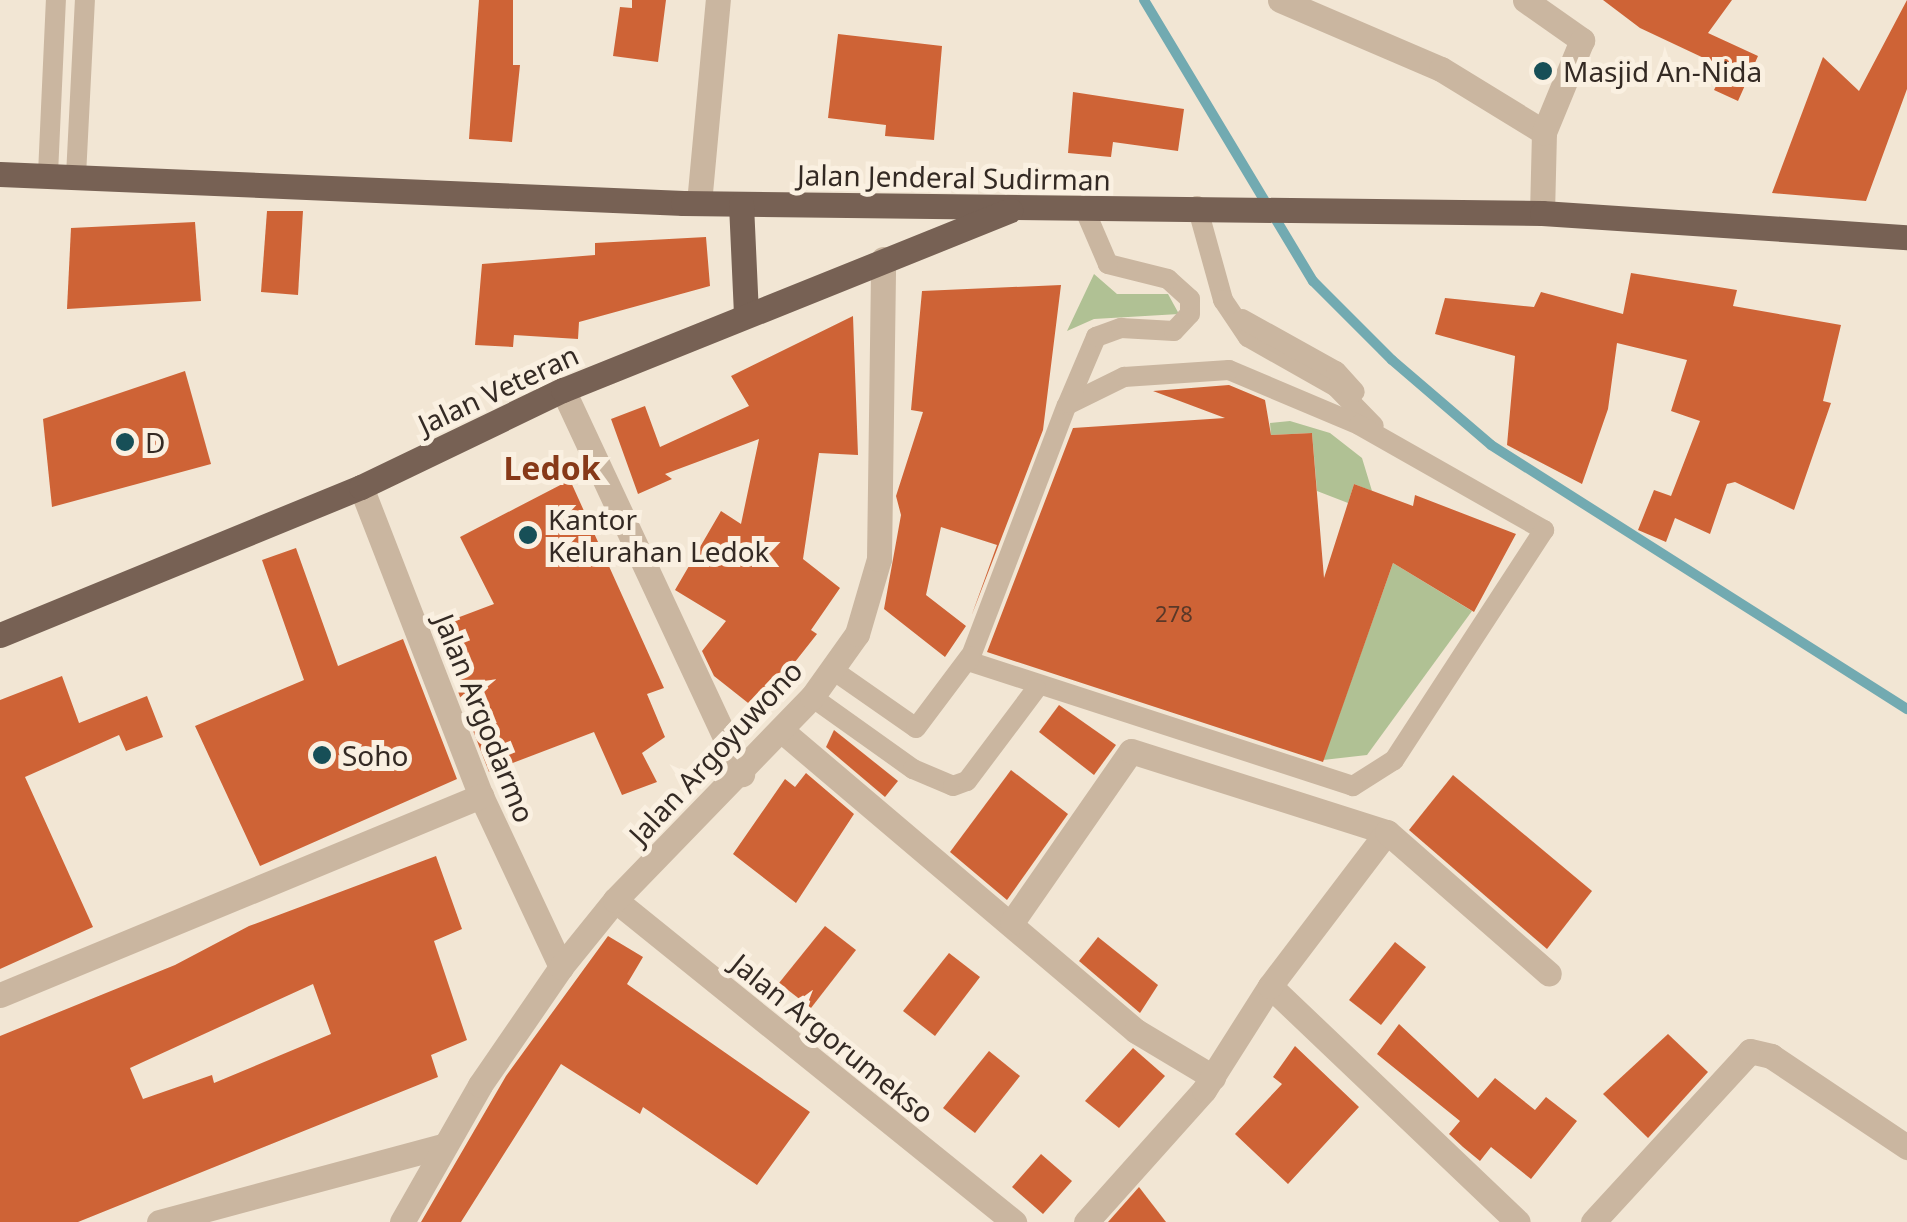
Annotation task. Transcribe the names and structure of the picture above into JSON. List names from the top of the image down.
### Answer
{
  "streets": {
    "main road": ["Jalan Jenderal Sudirman", "Jalan Veteran"],
    "street": ["Jalan Argodarmo", "Jalan Argoyuwono", "Jalan Argorumekso"]
  },
  "crossings": [
    ["Jalan Jenderal Sudirman", "Jalan Veteran"],
    ["Jalan Veteran", "Jalan Argodarmo"],
    ["Jalan Veteran", "Jalan Argoyuwono"],
    ["Jalan Argodarmo", "Jalan Argoyuwono"],
    ["Jalan Argoyuwono", "Jalan Argorumekso"]
  ],
  "districts": ["Ledok"],
  "places": [
    "Masjid An-Nida",
    "D",
    "Kantor Kelurahan Ledok",
    "Soho"
  ],
  "house_numbers": ["278"]
}
